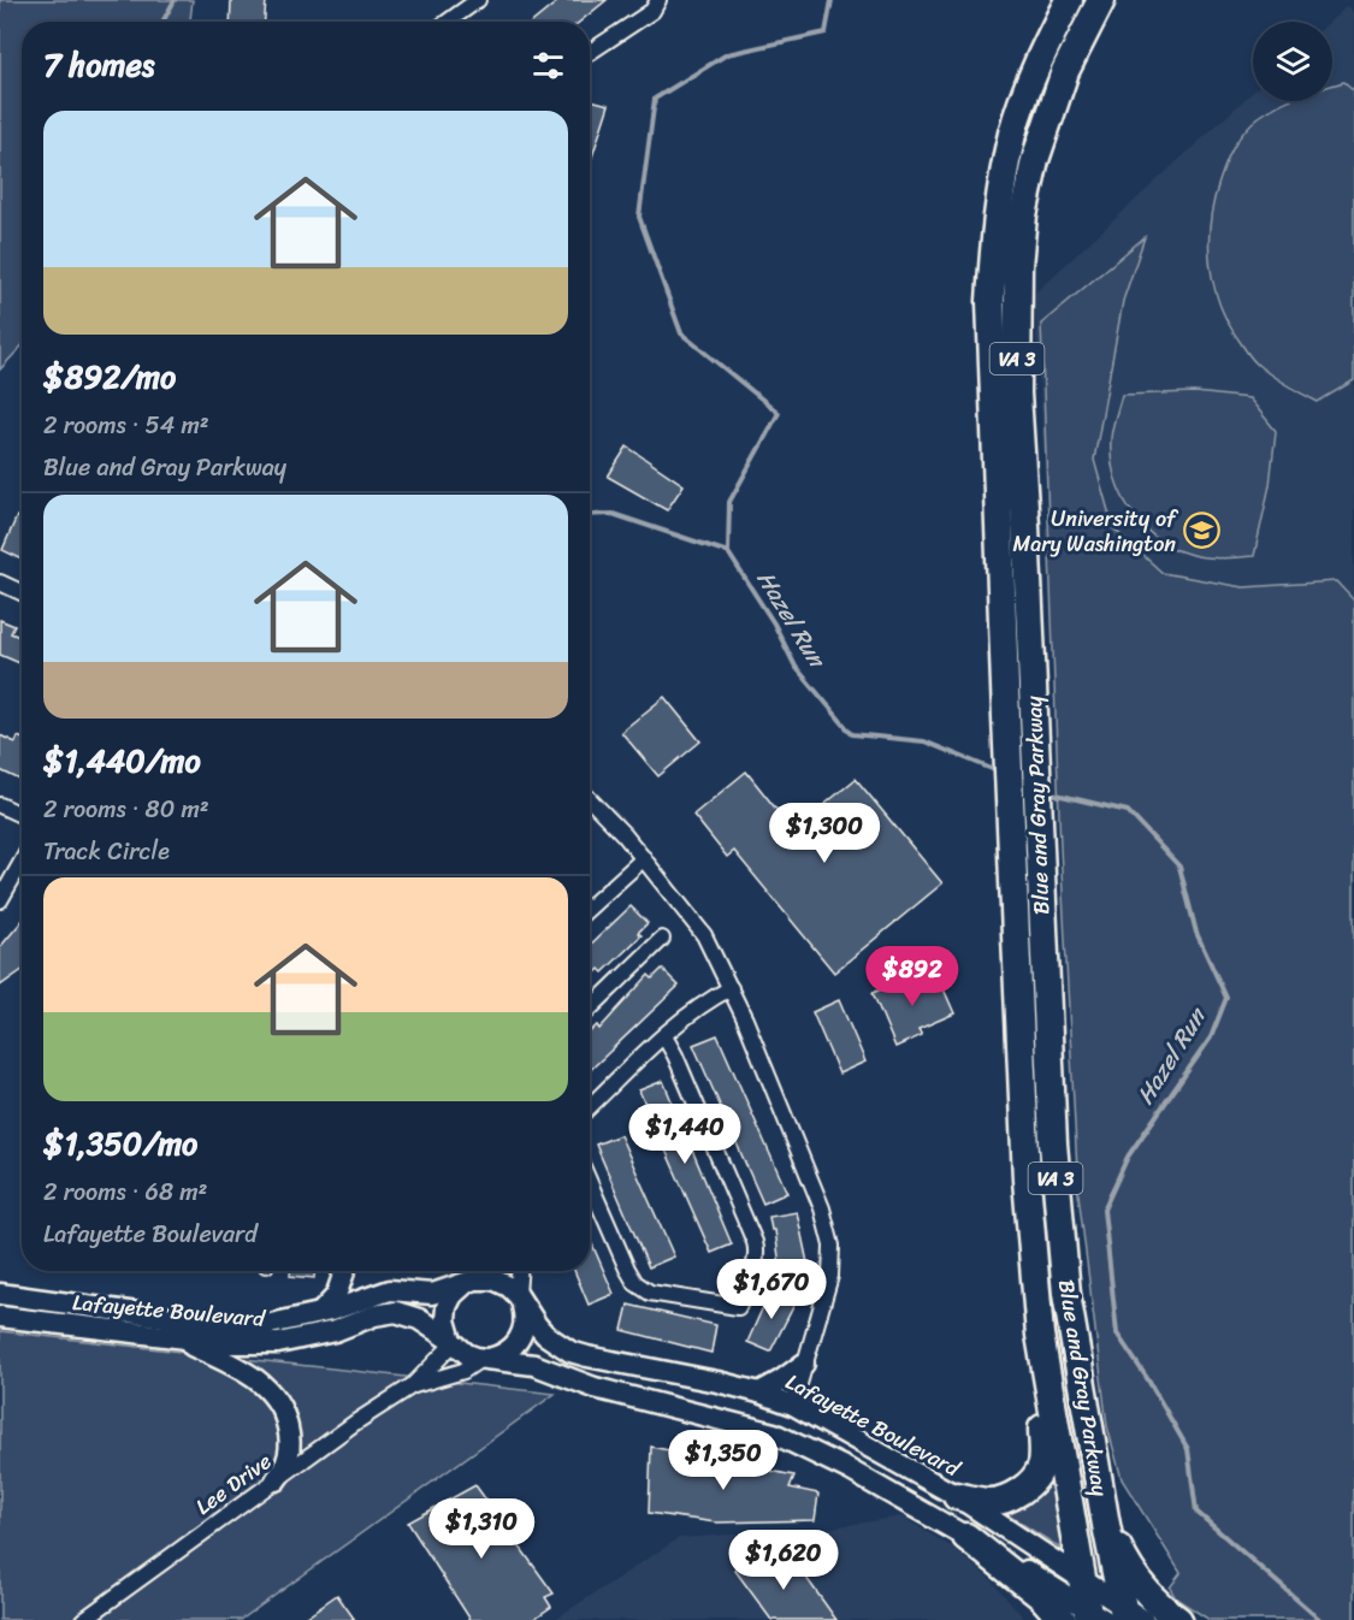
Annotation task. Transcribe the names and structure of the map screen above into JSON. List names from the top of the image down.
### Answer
{
  "streets": {
    "highway": ["VA 3", "Blue and Gray Parkway"],
    "main road": ["Lafayette Boulevard"],
    "street": ["Lee Drive"]
  },
  "crossings": [
    ["Blue and Gray Parkway", "Lafayette Boulevard"]
  ],
  "water": ["Hazel Run"],
  "places": {
    "school or university": ["University of Mary Washington"]
  },
  "page": {
    "heading": "7 homes",
    "list": [
      {
        "name": "$892/mo",
        "note": "2 rooms · 54 m² · Blue and Gray Parkway"
      },
      {
        "name": "$1,440/mo",
        "note": "2 rooms · 80 m² · Track Circle"
      },
      {
        "name": "$1,350/mo",
        "note": "2 rooms · 68 m² · Lafayette Boulevard"
      }
    ],
    "price": [
      "$1,300",
      "$892",
      "$1,440",
      "$1,670",
      "$1,350",
      "$1,310",
      "$1,620"
    ]
  }
}
